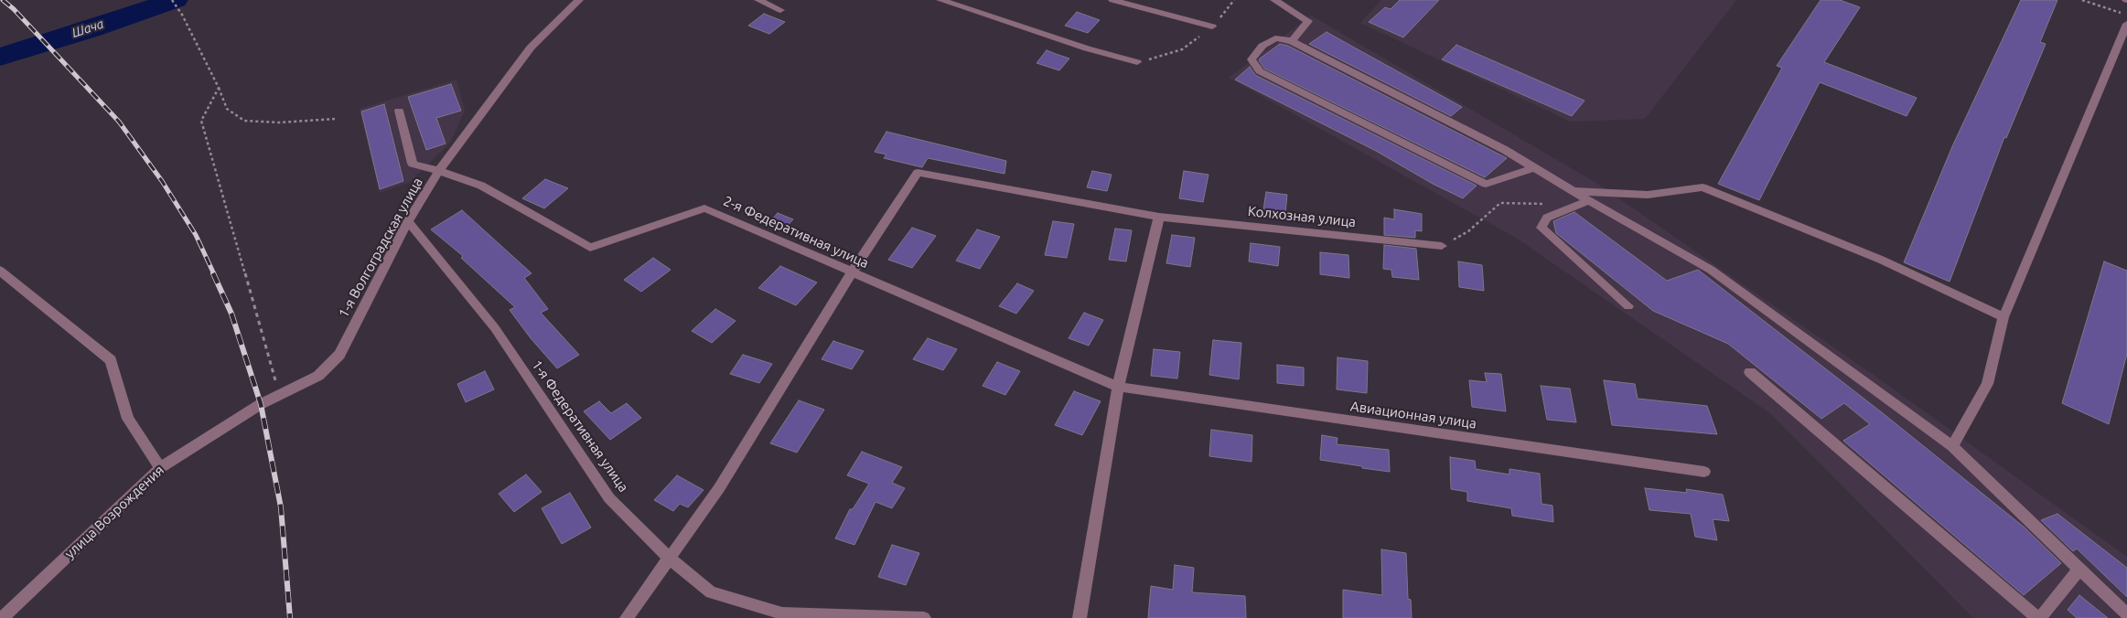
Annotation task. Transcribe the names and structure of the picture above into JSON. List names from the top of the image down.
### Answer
{
  "streets": {
    "street": [
      "Колхозная улица",
      "2-я Федеративная улица",
      "1-я Волгоградская улица",
      "Авиационная улица",
      "1-я Федеративная улица",
      "улица Возрождения"
    ]
  },
  "crossings": [
    ["2-я Федеративная улица", "1-я Волгоградская улица"],
    ["2-я Федеративная улица", "Авиационная улица"],
    ["1-я Волгоградская улица", "1-я Федеративная улица"],
    ["1-я Волгоградская улица", "улица Возрождения"]
  ],
  "water": ["Шача"]
}
